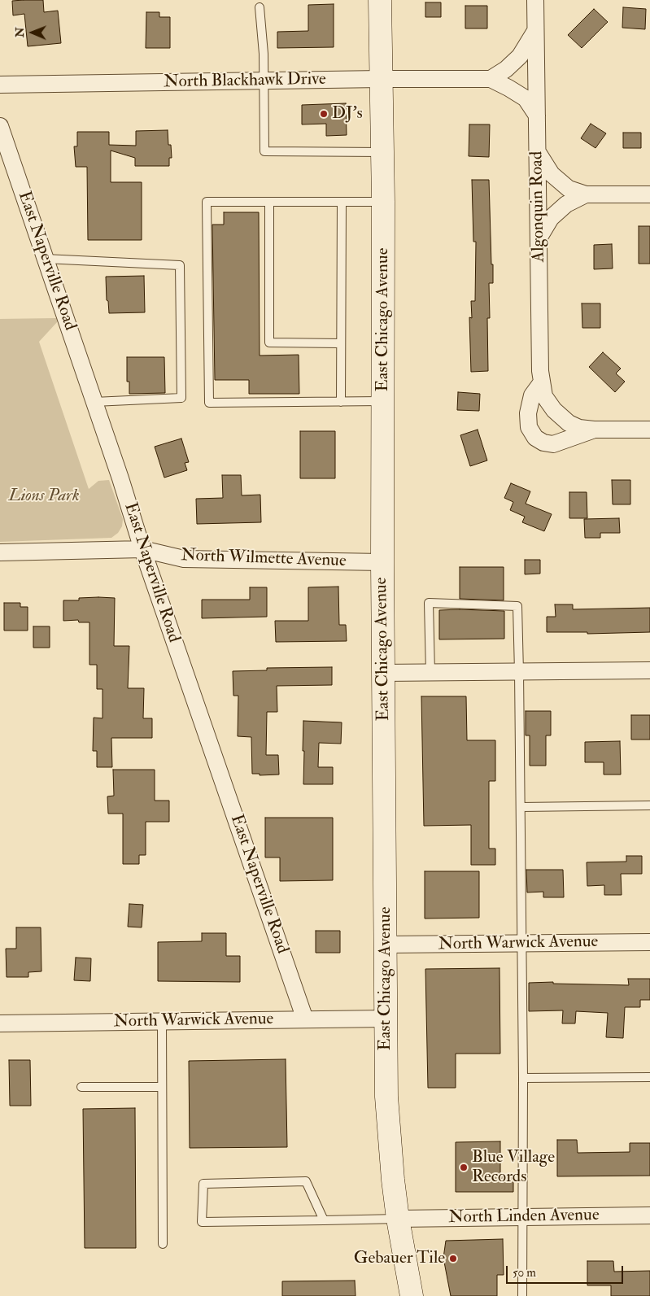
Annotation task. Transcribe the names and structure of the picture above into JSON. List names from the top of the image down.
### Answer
{
  "streets": {
    "main road": ["East Chicago Avenue"],
    "street": [
      "North Blackhawk Drive",
      "Algonquin Road",
      "East Naperville Road",
      "North Wilmette Avenue",
      "North Warwick Avenue",
      "North Linden Avenue"
    ]
  },
  "crossings": [
    ["North Blackhawk Drive", "Algonquin Road"],
    ["North Blackhawk Drive", "East Chicago Avenue"],
    ["East Naperville Road", "North Wilmette Avenue"],
    ["East Naperville Road", "North Warwick Avenue"],
    ["East Chicago Avenue", "North Wilmette Avenue"],
    ["East Chicago Avenue", "North Warwick Avenue"],
    ["East Chicago Avenue", "North Linden Avenue"]
  ],
  "parks": ["Lions Park"],
  "places": ["DJ's", "Blue Village Records", "Gebauer Tile"],
  "scale_bar": "50 m",
  "north": "left"
}
